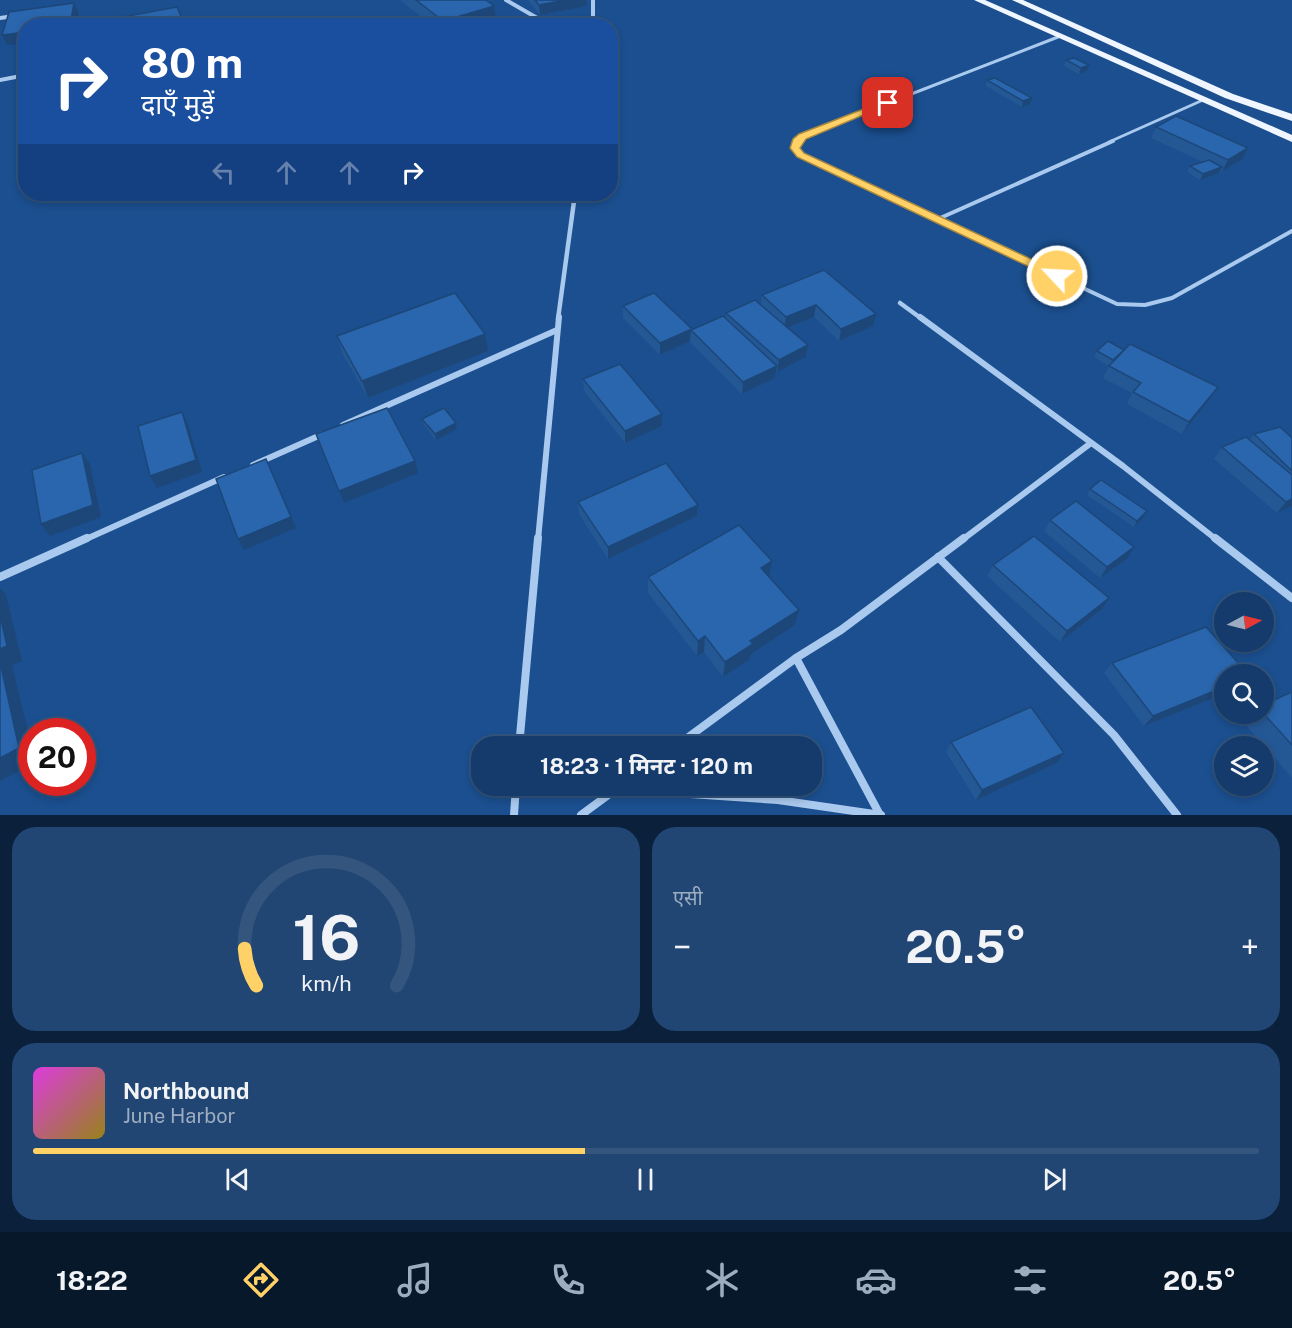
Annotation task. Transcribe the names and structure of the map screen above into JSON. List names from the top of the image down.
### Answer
{
  "north": "right",
  "page": {
    "turn": ["80 m", "दाएँ मुड़ें"],
    "limit": "20",
    "trip": "18:23 · 1 मिनट · 120 m",
    "tile": "एसी",
    "heat": ["−", "20.5°", "+"],
    "song": ["Northbound", "June Harbor"],
    "tabs": ["18:22", "20.5°"],
    "gauge": ["16", "km/h"]
  }
}
